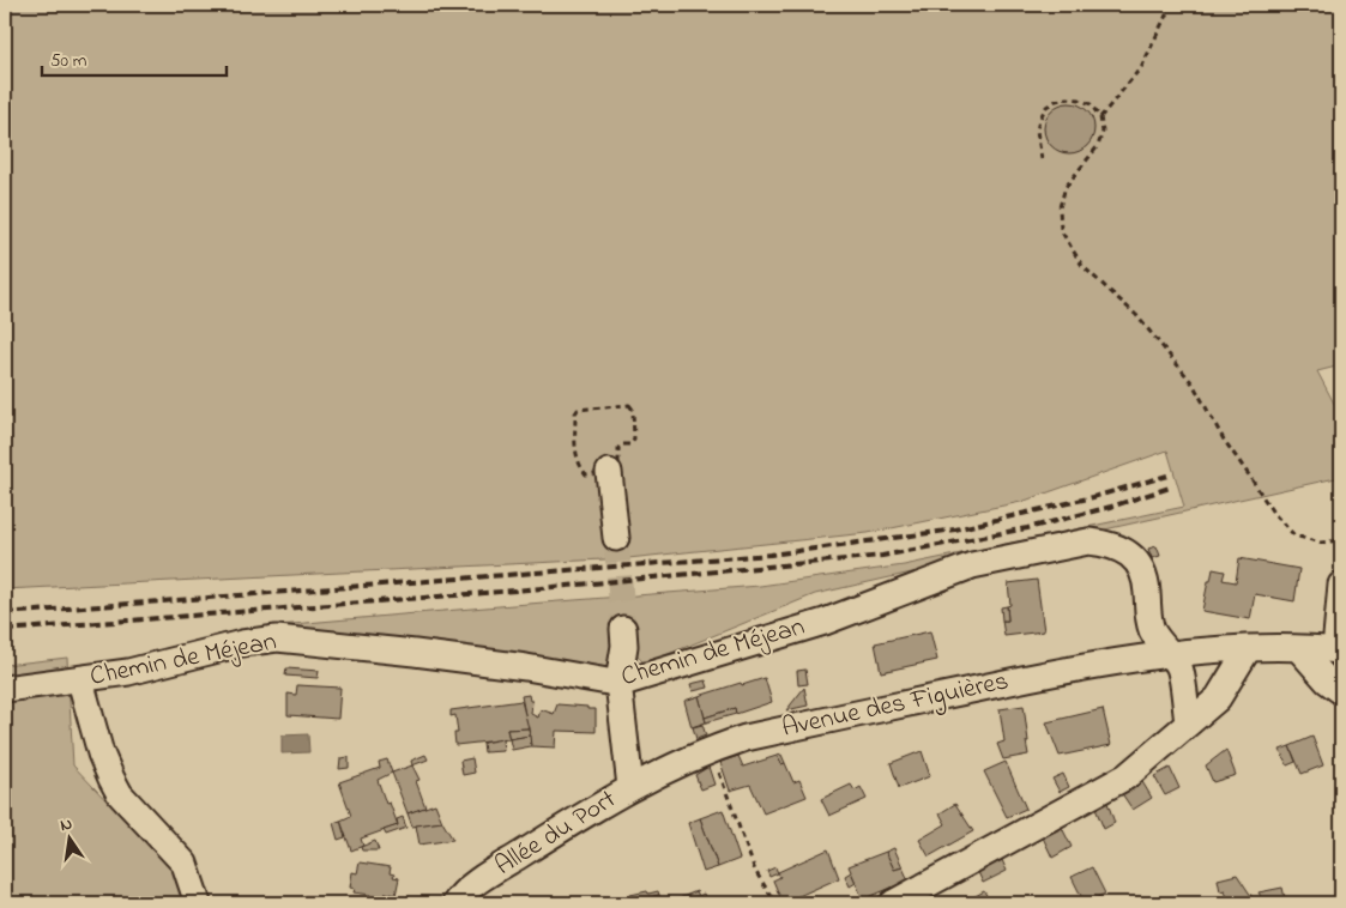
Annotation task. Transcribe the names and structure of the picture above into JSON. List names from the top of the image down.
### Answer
{
  "streets": {
    "street": ["Chemin de Méjean", "Avenue des Figuières", "Allée du Port"]
  },
  "crossings": [
    ["Chemin de Méjean", "Avenue des Figuières"],
    ["Avenue des Figuières", "Allée du Port"]
  ],
  "scale_bar": "50 m",
  "north": "top"
}
